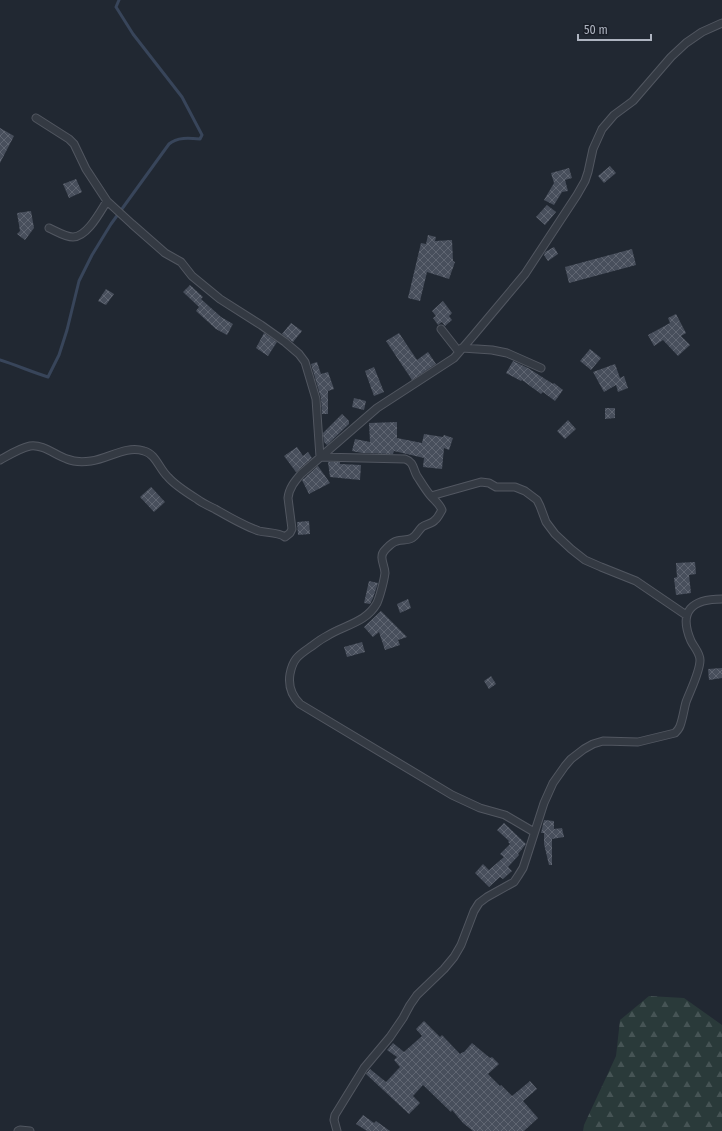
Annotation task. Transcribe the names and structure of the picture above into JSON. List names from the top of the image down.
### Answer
{
  "scale_bar": "50 m"
}
